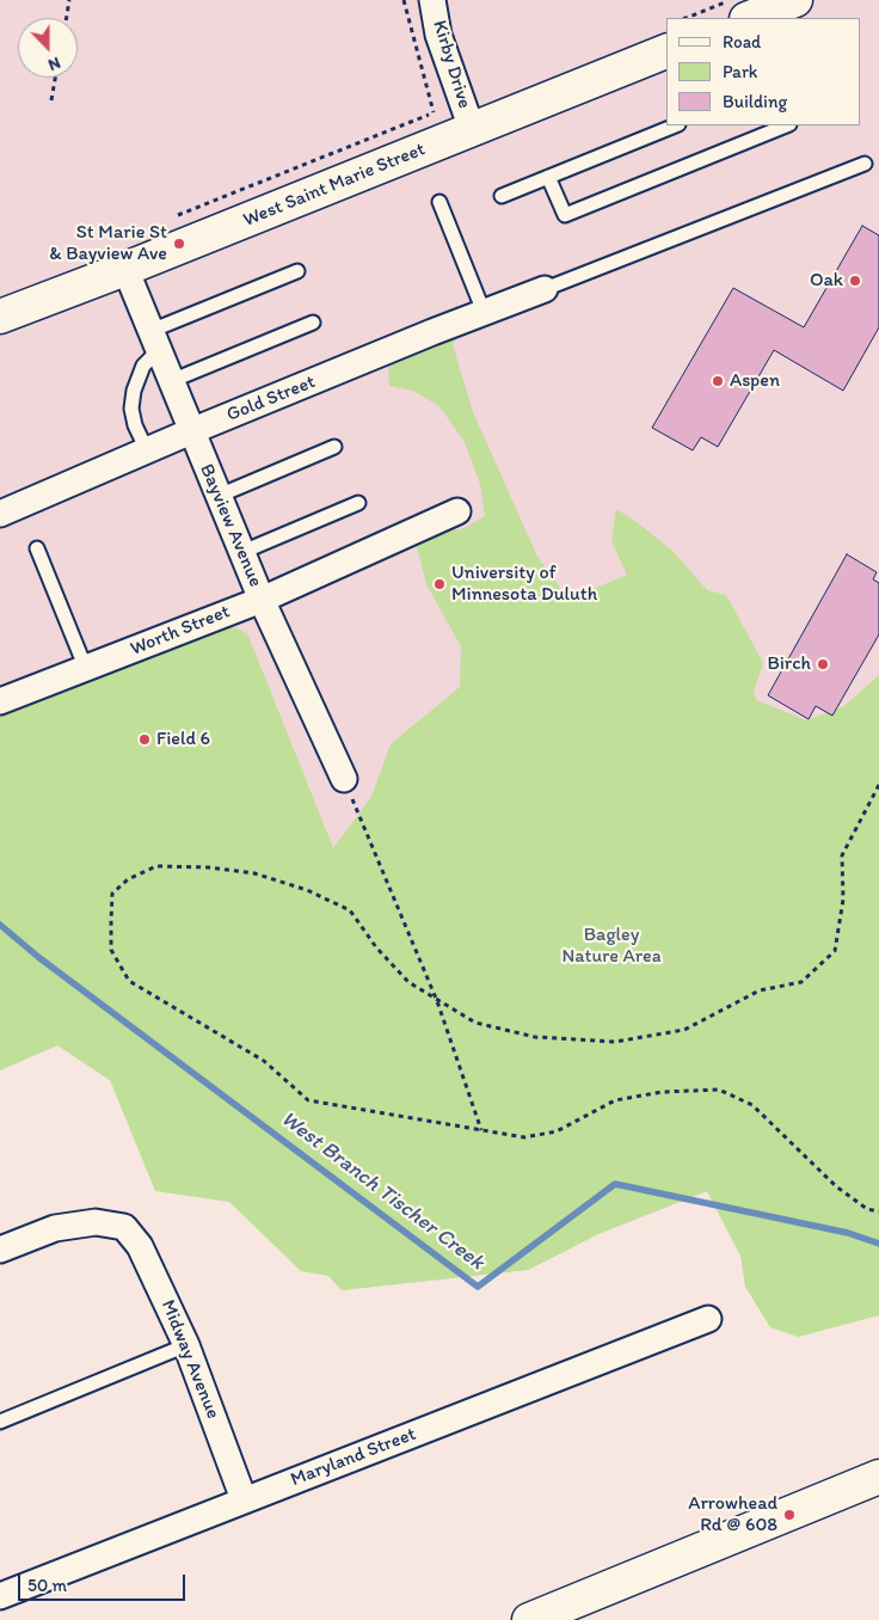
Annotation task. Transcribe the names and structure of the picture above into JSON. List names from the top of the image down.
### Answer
{
  "streets": {
    "street": [
      "Kirby Drive",
      "West Saint Marie Street",
      "Gold Street",
      "Bayview Avenue",
      "Worth Street",
      "Midway Avenue",
      "Maryland Street"
    ]
  },
  "crossings": [
    ["Kirby Drive", "West Saint Marie Street"],
    ["West Saint Marie Street", "Bayview Avenue"],
    ["Gold Street", "Bayview Avenue"],
    ["Bayview Avenue", "Worth Street"],
    ["Midway Avenue", "Maryland Street"]
  ],
  "water": ["West Branch Tischer Creek"],
  "parks": ["Bagley Nature Area"],
  "places": [
    "St Marie St & Bayview Ave",
    "Oak",
    "Aspen",
    "University of Minnesota Duluth",
    "Birch",
    "Field 6",
    "Arrowhead Rd @ 608"
  ],
  "legend": ["Road", "Park", "Building"],
  "scale_bar": "50 m",
  "north": "bottom"
}
